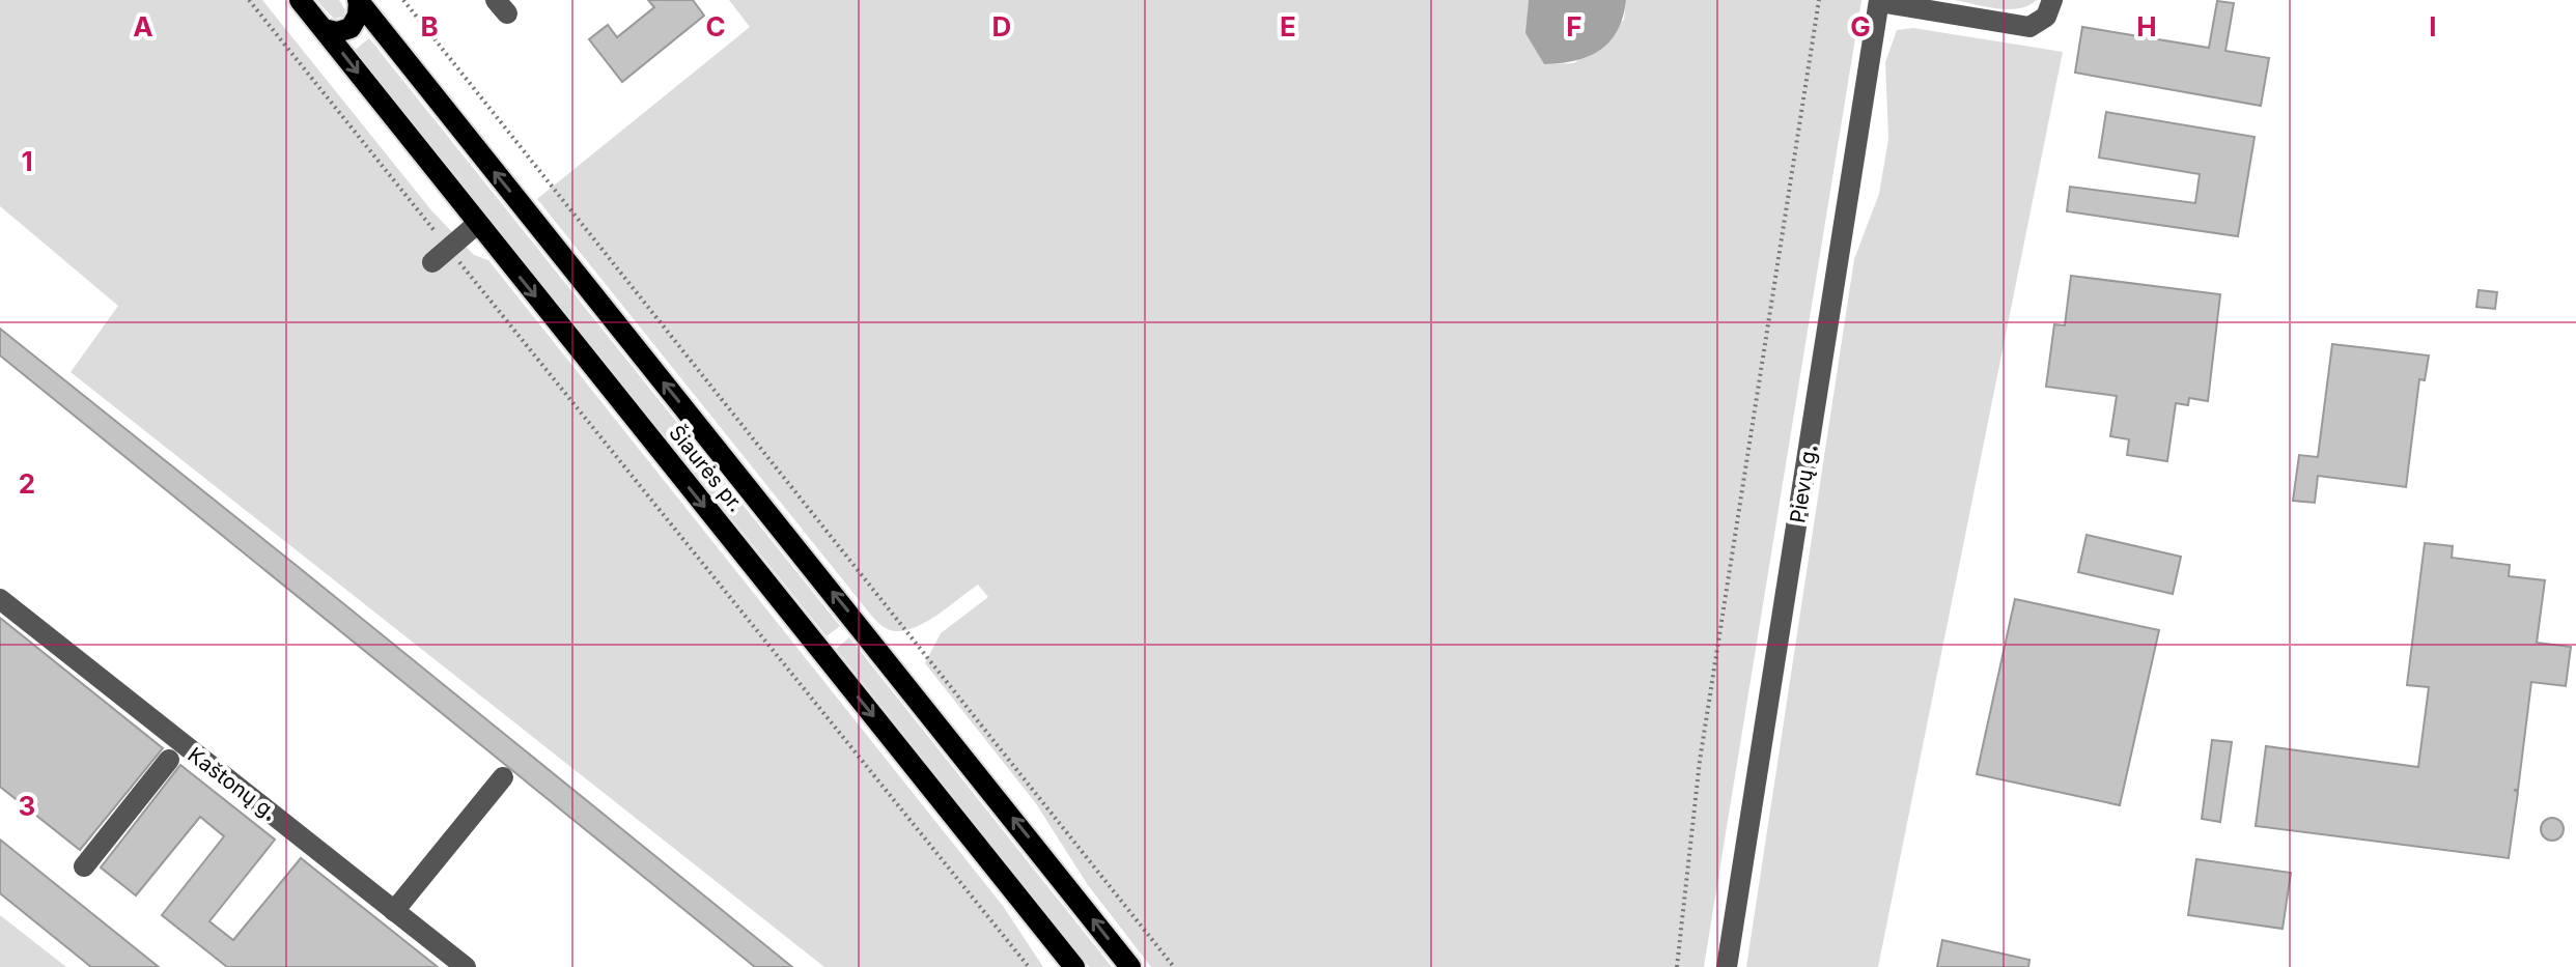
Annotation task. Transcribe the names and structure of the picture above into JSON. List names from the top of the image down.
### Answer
{
  "streets": {
    "main road": ["Šiaurės pr."],
    "street": ["Pievų g.", "Kaštonų g."]
  },
  "grid": {
    "columns": [
      "A",
      "B",
      "C",
      "D",
      "E",
      "F",
      "G",
      "H",
      "I"
    ],
    "rows": ["1", "2", "3"]
  }
}
